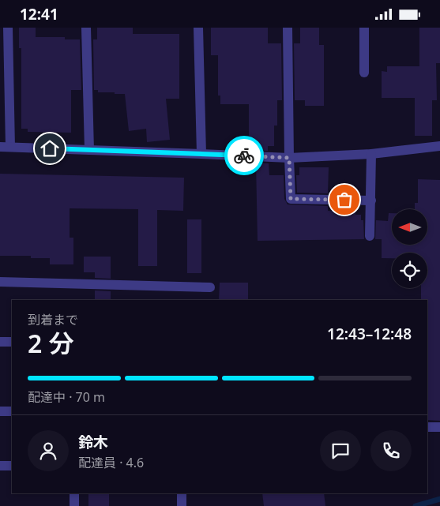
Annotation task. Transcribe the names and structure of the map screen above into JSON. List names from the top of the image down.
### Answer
{
  "north": "left",
  "page": {
    "status": "12:41",
    "heading": ["2 分", "到着まで", "12:43–12:48"],
    "panel": ["鈴木", "配達員 · 4.6"],
    "bar": "配達中 · 70 m"
  }
}
